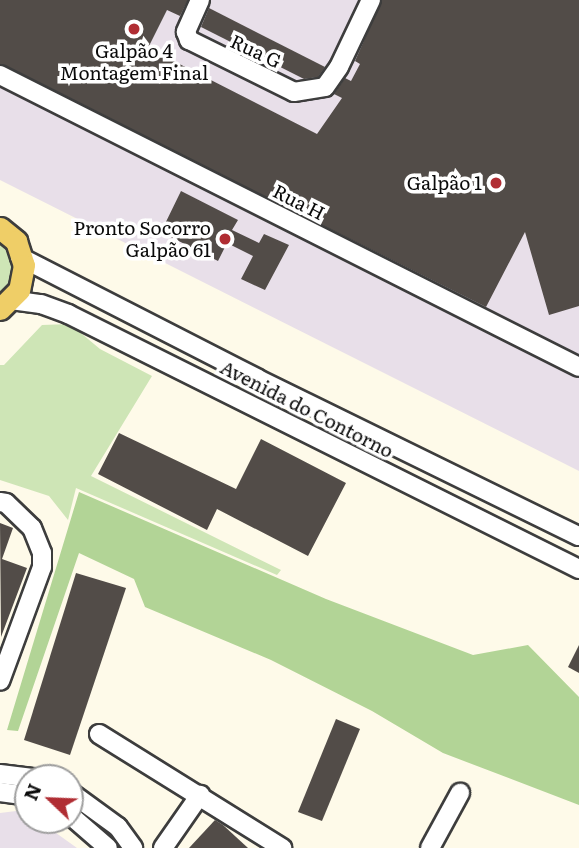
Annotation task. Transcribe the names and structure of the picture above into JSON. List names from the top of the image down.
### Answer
{
  "streets": {
    "street": ["Rua G", "Rua H", "Avenida do Contorno"]
  },
  "places": ["Galpão 4 Montagem Final", "Galpão 1", "Pronto Socorro Galpão 61"],
  "north": "top left"
}
